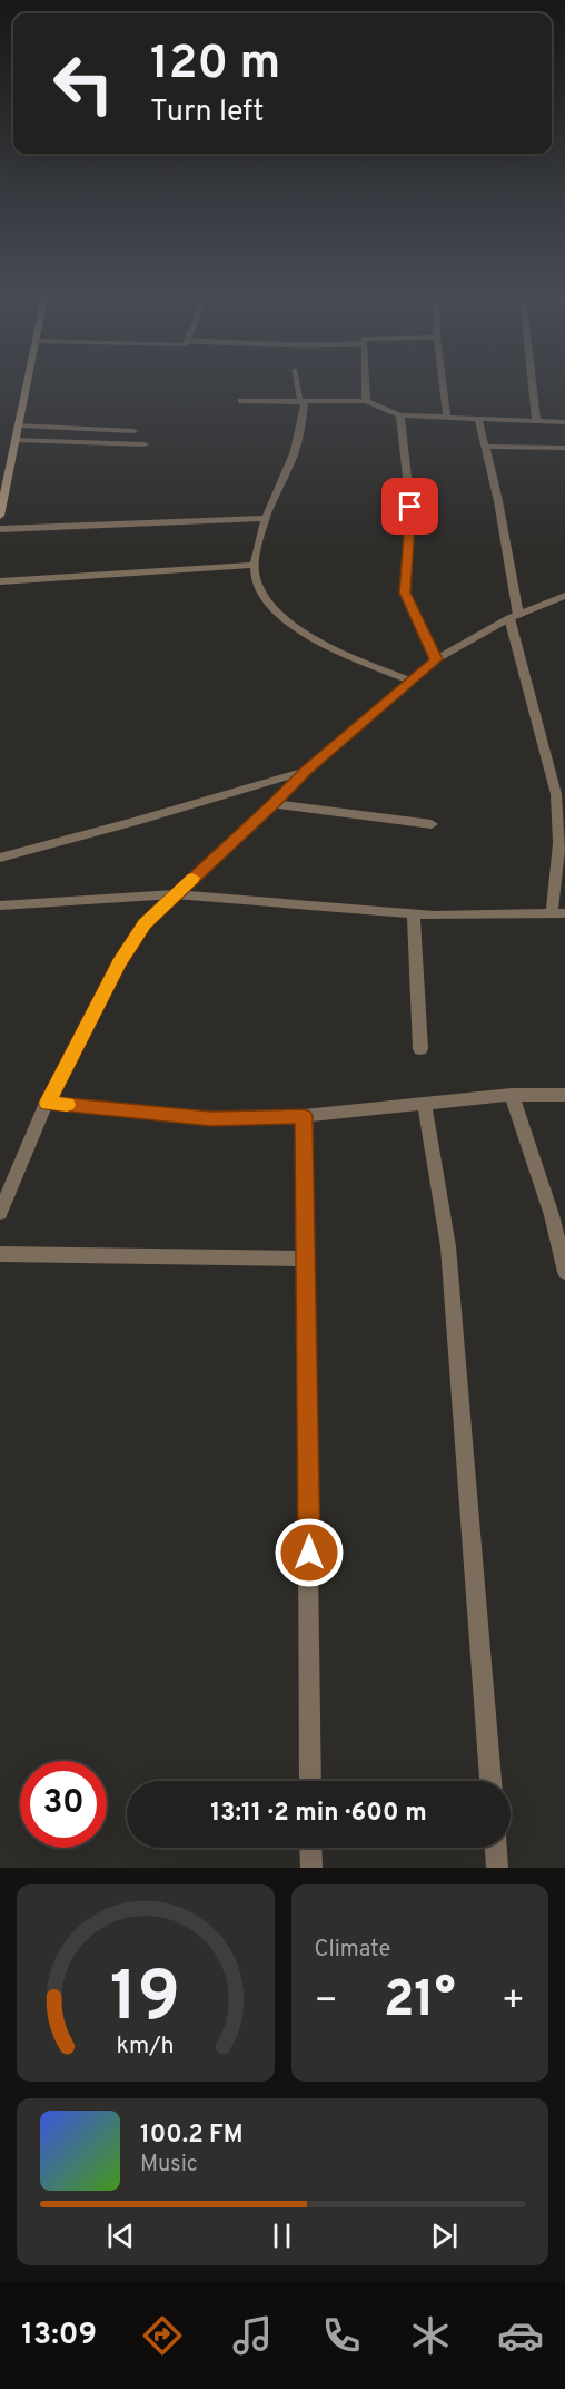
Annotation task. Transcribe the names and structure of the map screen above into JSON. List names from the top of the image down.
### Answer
{
  "page": {
    "turn": ["120 m", "Turn left"],
    "limit": "30",
    "trip": "13:11 · 2 min · 600 m",
    "tile": "Climate",
    "heat": ["−", "21°", "+"],
    "song": ["100.2 FM", "Music"],
    "tabs": "13:09",
    "gauge": ["19", "km/h"]
  }
}
